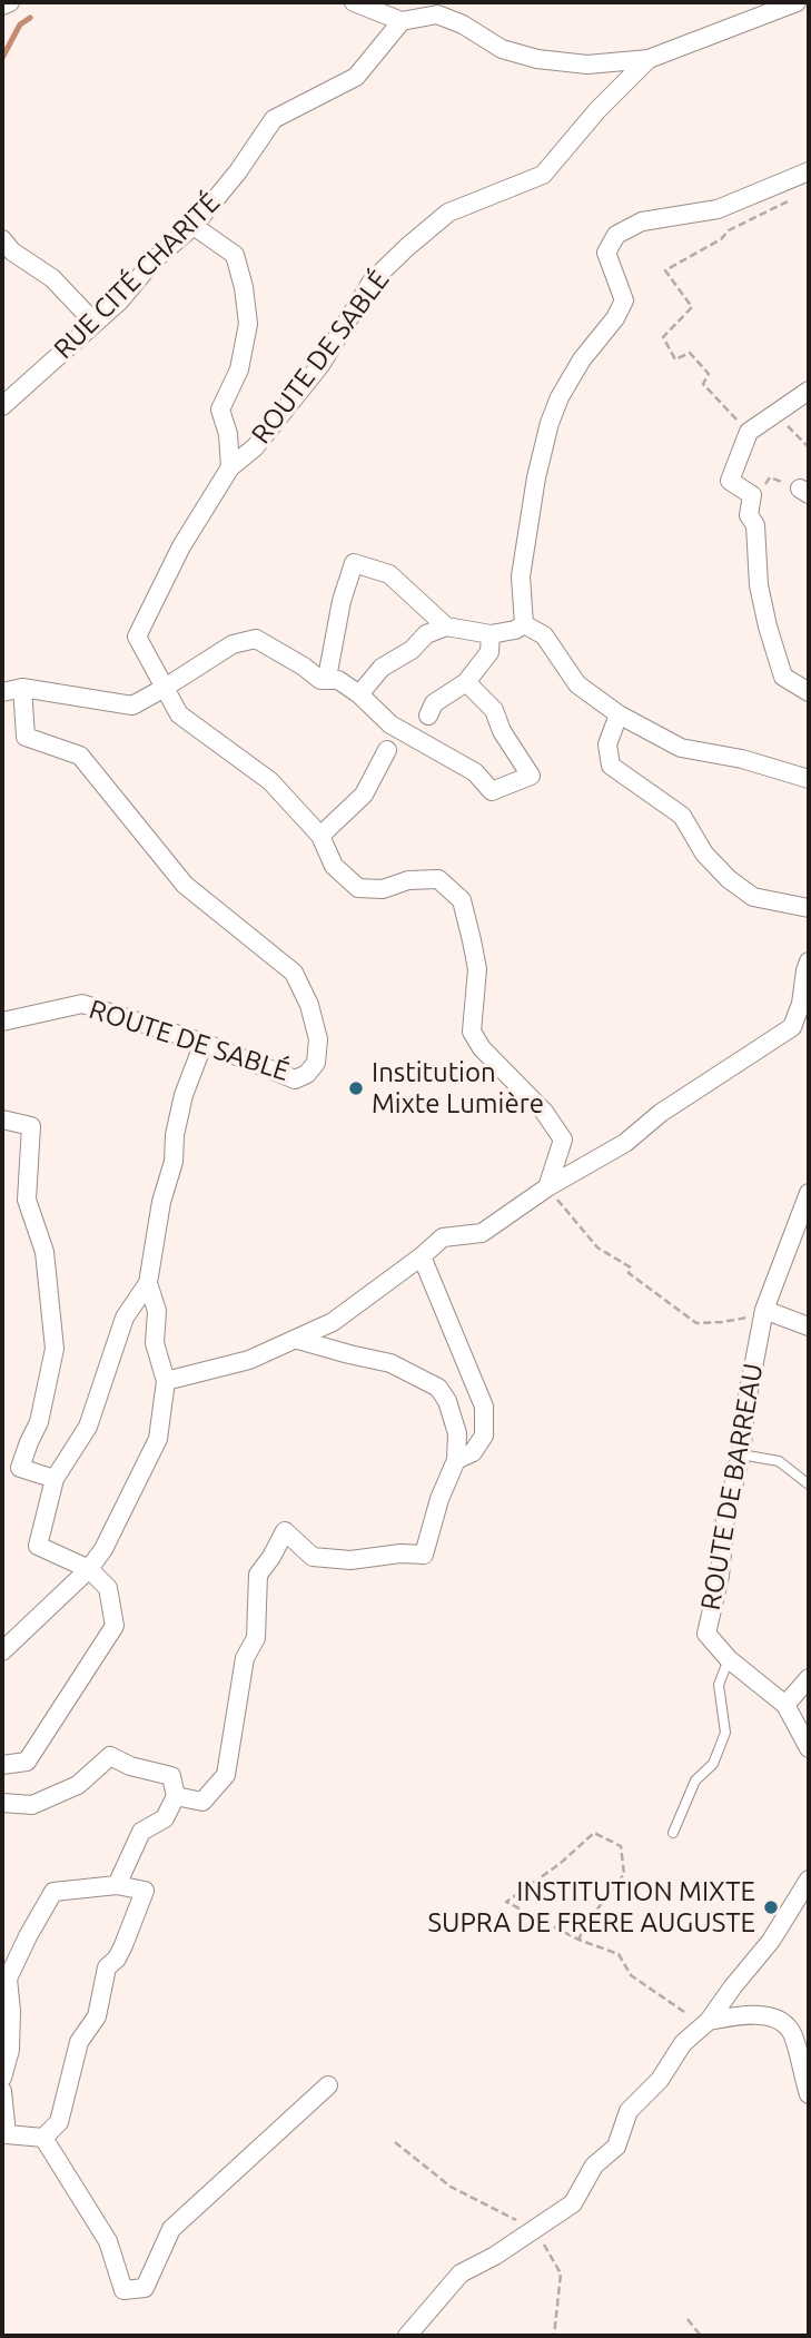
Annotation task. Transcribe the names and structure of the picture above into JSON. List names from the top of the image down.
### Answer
{
  "streets": {
    "street": ["RUE CITÉ CHARITÉ", "ROUTE DE SABLÉ", "ROUTE DE BARREAU"]
  },
  "places": ["Institution Mixte Lumière", "INSTITUTION MIXTE SUPRA DE FRERE AUGUSTE"]
}
